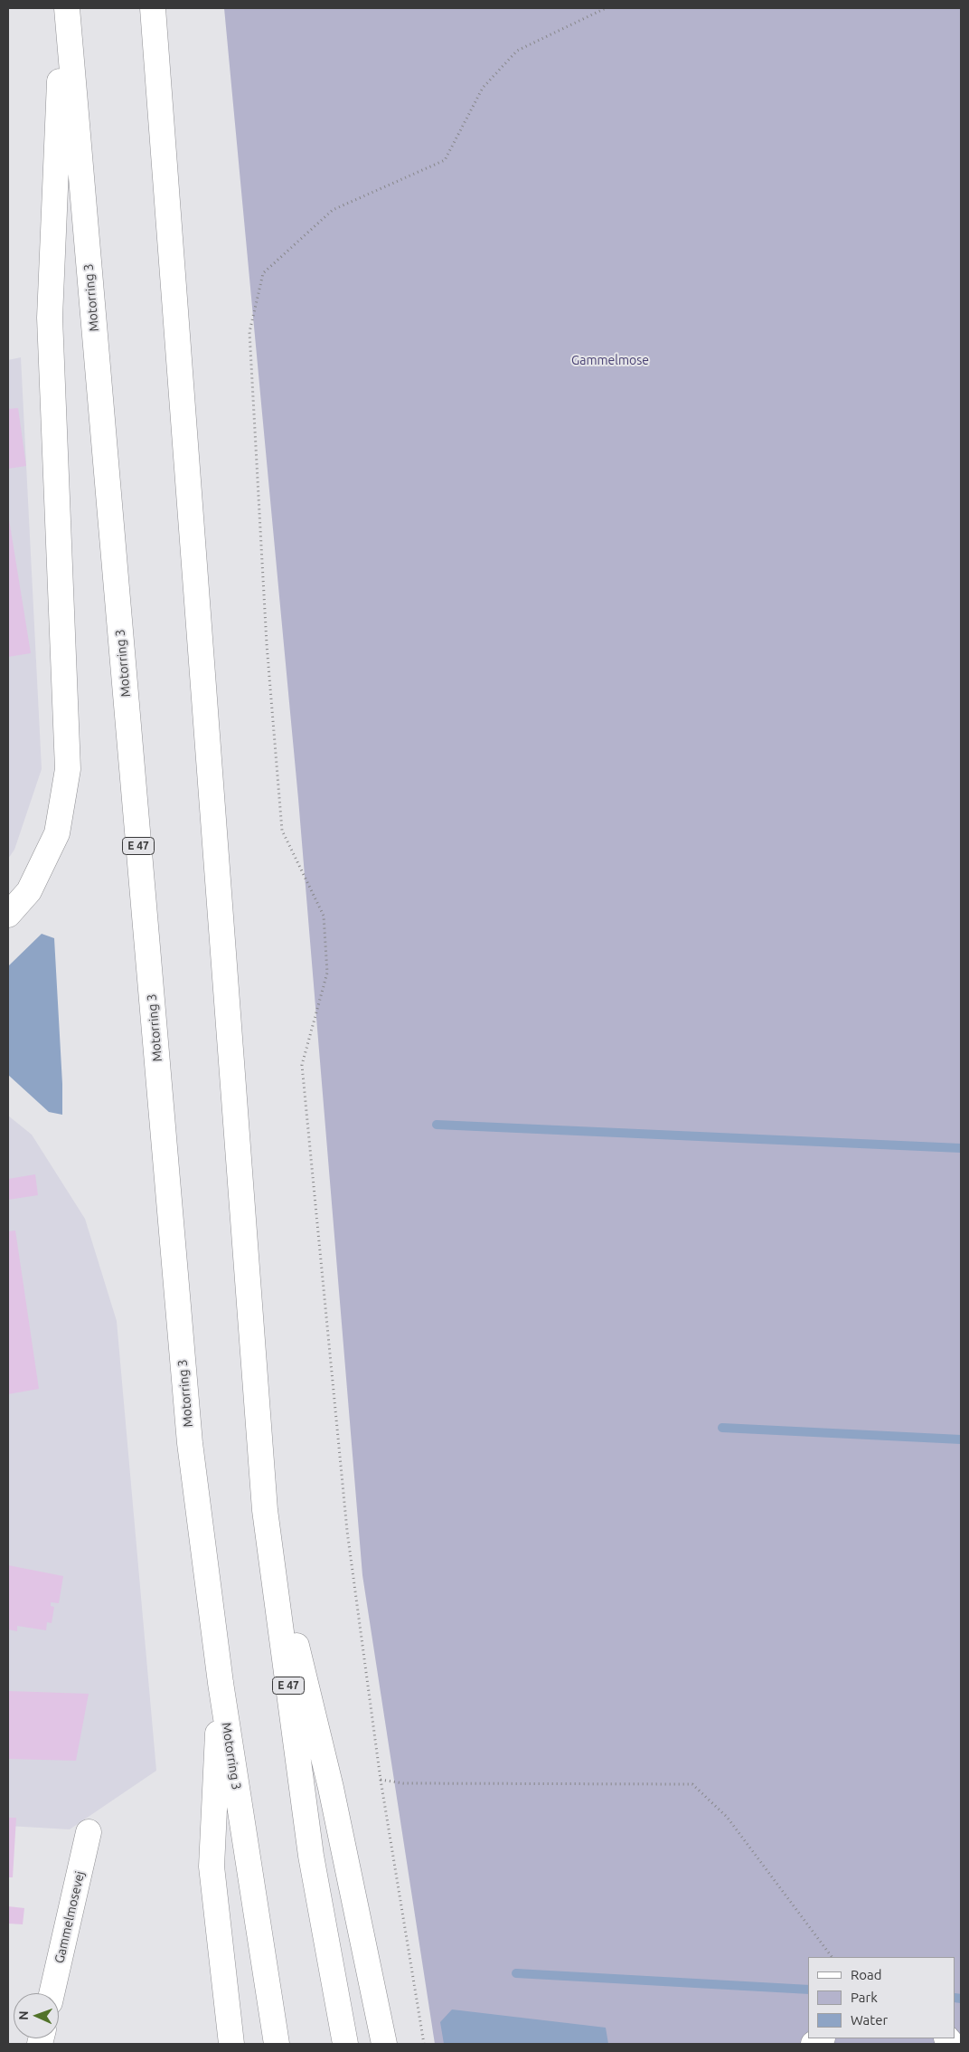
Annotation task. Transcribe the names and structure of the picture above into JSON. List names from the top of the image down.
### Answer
{
  "streets": {
    "main road": ["Motorring 3", "E 47", "Gammelmosevej"]
  },
  "parks": ["Gammelmose"],
  "legend": ["Road", "Park", "Water"],
  "north": "left"
}
